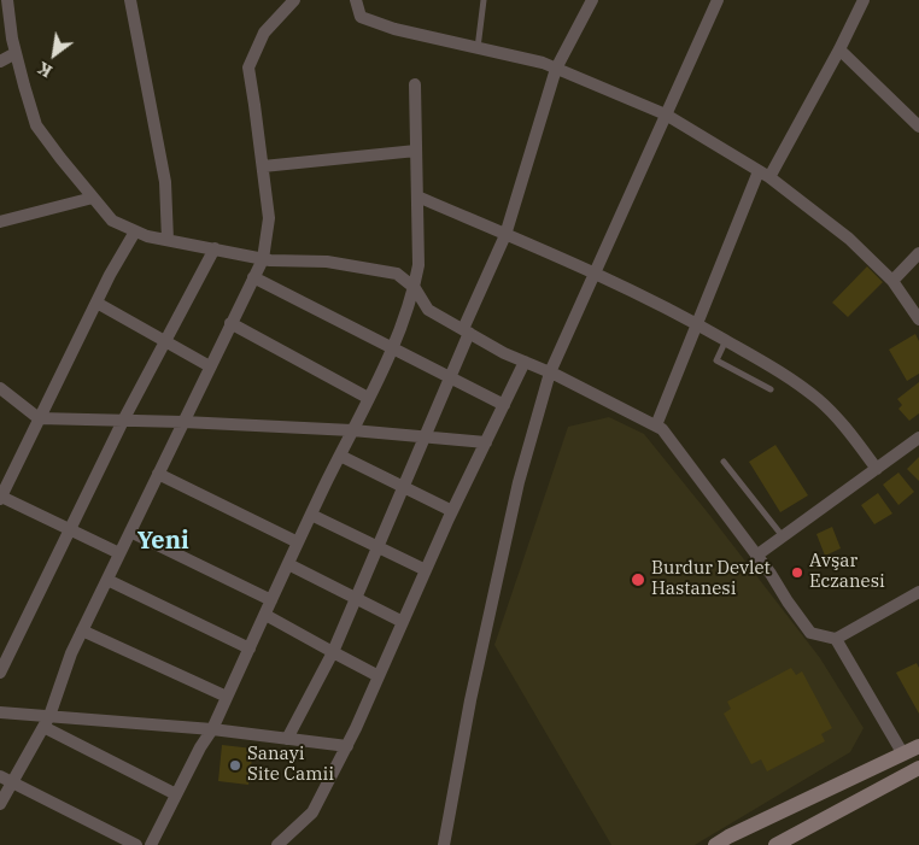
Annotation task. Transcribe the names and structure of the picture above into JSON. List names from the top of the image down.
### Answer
{
  "districts": ["Yeni"],
  "places": ["Avşar Eczanesi", "Burdur Devlet Hastanesi", "Sanayi Site Camii"],
  "north": "bottom left"
}
